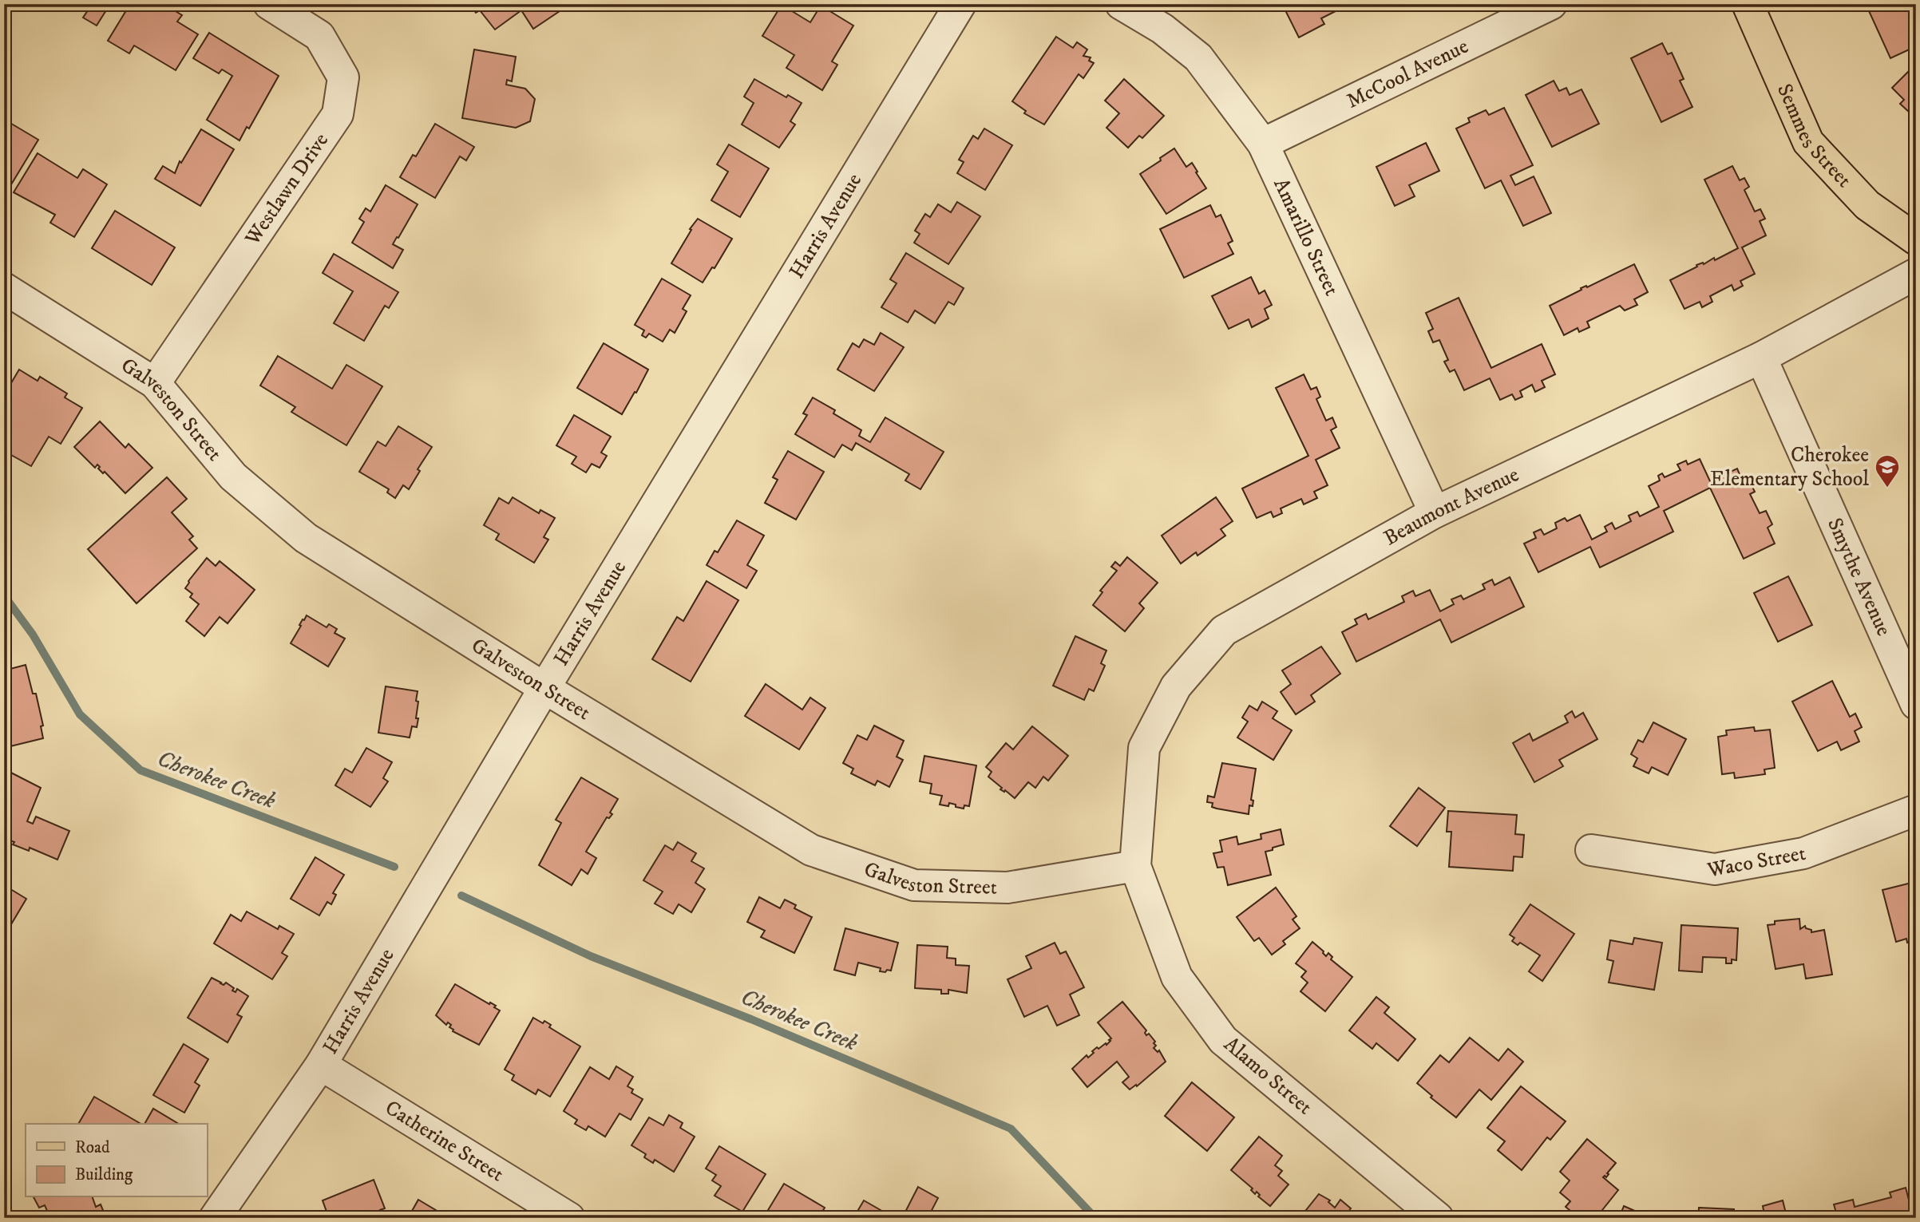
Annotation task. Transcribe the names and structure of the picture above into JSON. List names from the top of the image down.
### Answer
{
  "streets": {
    "main road": ["Semmes Street"],
    "street": [
      "McCool Avenue",
      "Westlawn Drive",
      "Harris Avenue",
      "Amarillo Street",
      "Galveston Street",
      "Beaumont Avenue",
      "Smythe Avenue",
      "Waco Street",
      "Alamo Street",
      "Catherine Street"
    ]
  },
  "crossings": [
    ["McCool Avenue", "Amarillo Street"],
    ["Westlawn Drive", "Galveston Street"],
    ["Harris Avenue", "Galveston Street"],
    ["Harris Avenue", "Catherine Street"],
    ["Amarillo Street", "Beaumont Avenue"],
    ["Galveston Street", "Beaumont Avenue"],
    ["Galveston Street", "Alamo Street"],
    ["Beaumont Avenue", "Smythe Avenue"],
    ["Beaumont Avenue", "Alamo Street"]
  ],
  "water": ["Cherokee Creek"],
  "places": {
    "school or university": ["Cherokee Elementary School"]
  },
  "legend": ["Road", "Building"]
}
